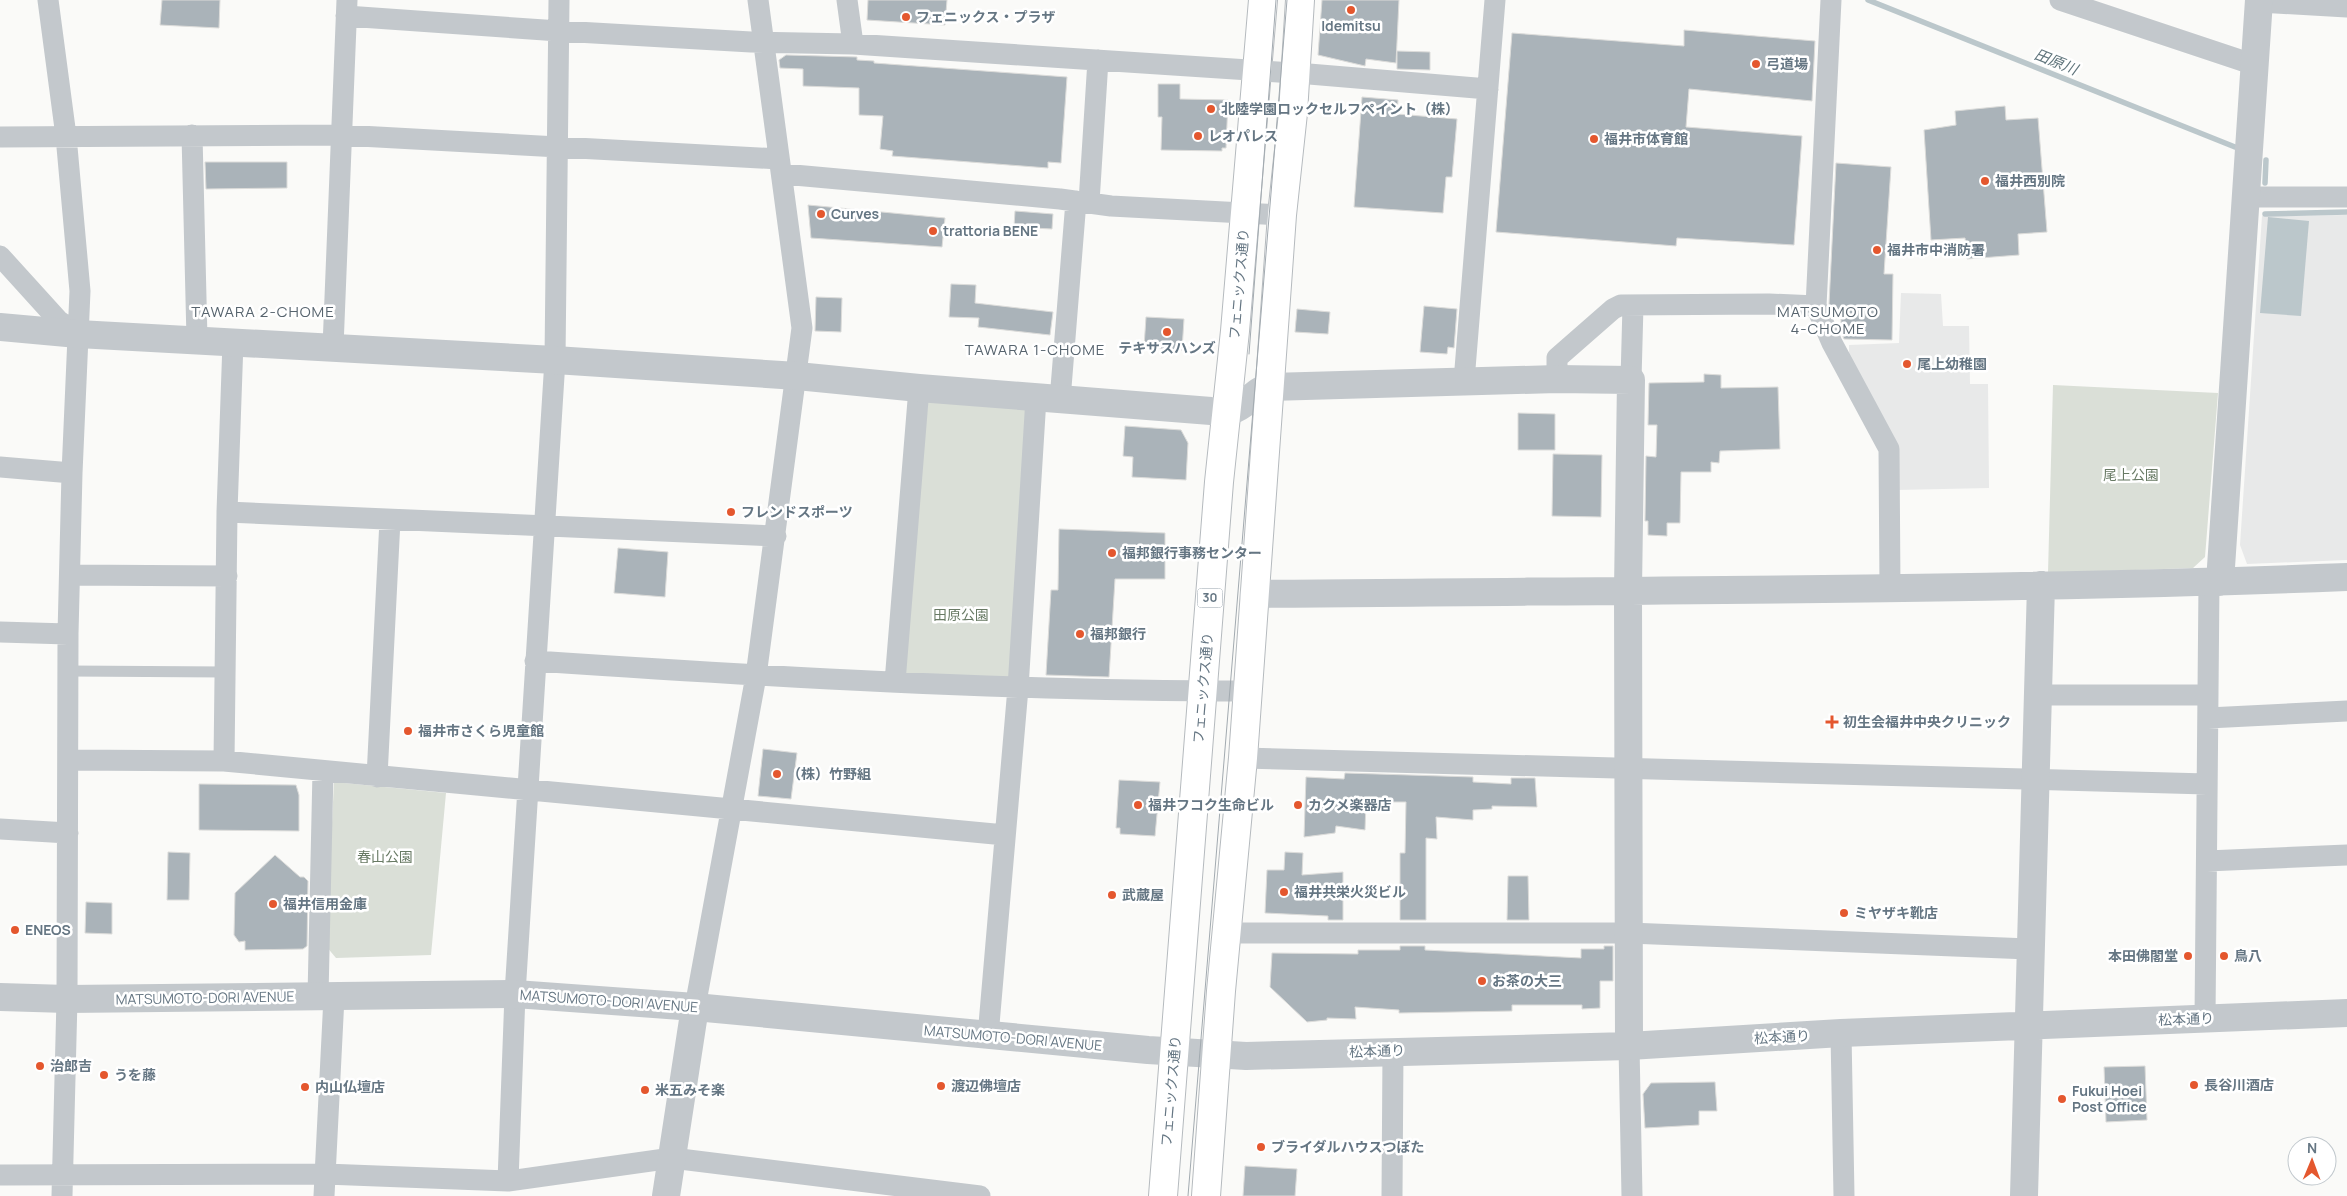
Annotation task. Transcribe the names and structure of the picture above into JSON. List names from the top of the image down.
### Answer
{
  "streets": {
    "main road": ["フェニックス通り", "30"],
    "street": ["MATSUMOTO-DORI AVENUE", "松本通り"]
  },
  "crossings": [
    ["フェニックス通り", "MATSUMOTO-DORI AVENUE"],
    ["MATSUMOTO-DORI AVENUE", "松本通り"]
  ],
  "districts": ["TAWARA 2-CHOME", "MATSUMOTO 4-CHOME", "TAWARA 1-CHOME"],
  "water": ["田原川"],
  "parks": ["尾上公園", "田原公園", "春山公園"],
  "places": {
    "other": [
      "Idemitsu",
      "フェニックス・プラザ",
      "弓道場",
      "北陸学園ロックセルフペイント（株）",
      "レオパレス",
      "福井市体育館",
      "福井西別院",
      "Curves",
      "trattoria BENE",
      "福井市中消防署",
      "テキサスハンズ",
      "尾上幼稚園",
      "フレンドスポーツ",
      "福邦銀行事務センター",
      "福邦銀行",
      "福井市さくら児童館",
      "（株）竹野組",
      "福井フコク生命ビル",
      "カクメ楽器店",
      "福井共栄火災ビル",
      "武蔵屋",
      "福井信用金庫",
      "ミヤザキ靴店",
      "ENEOS",
      "本田佛閣堂",
      "鳥八",
      "お茶の大三",
      "治郎吉",
      "うを藤",
      "長谷川酒店",
      "渡辺佛壇店",
      "内山仏壇店",
      "米五みそ楽",
      "Fukui Hoei Post Office",
      "ブライダルハウスつぼた"
    ],
    "health": ["初生会福井中央クリニック"]
  },
  "north": "top"
}
